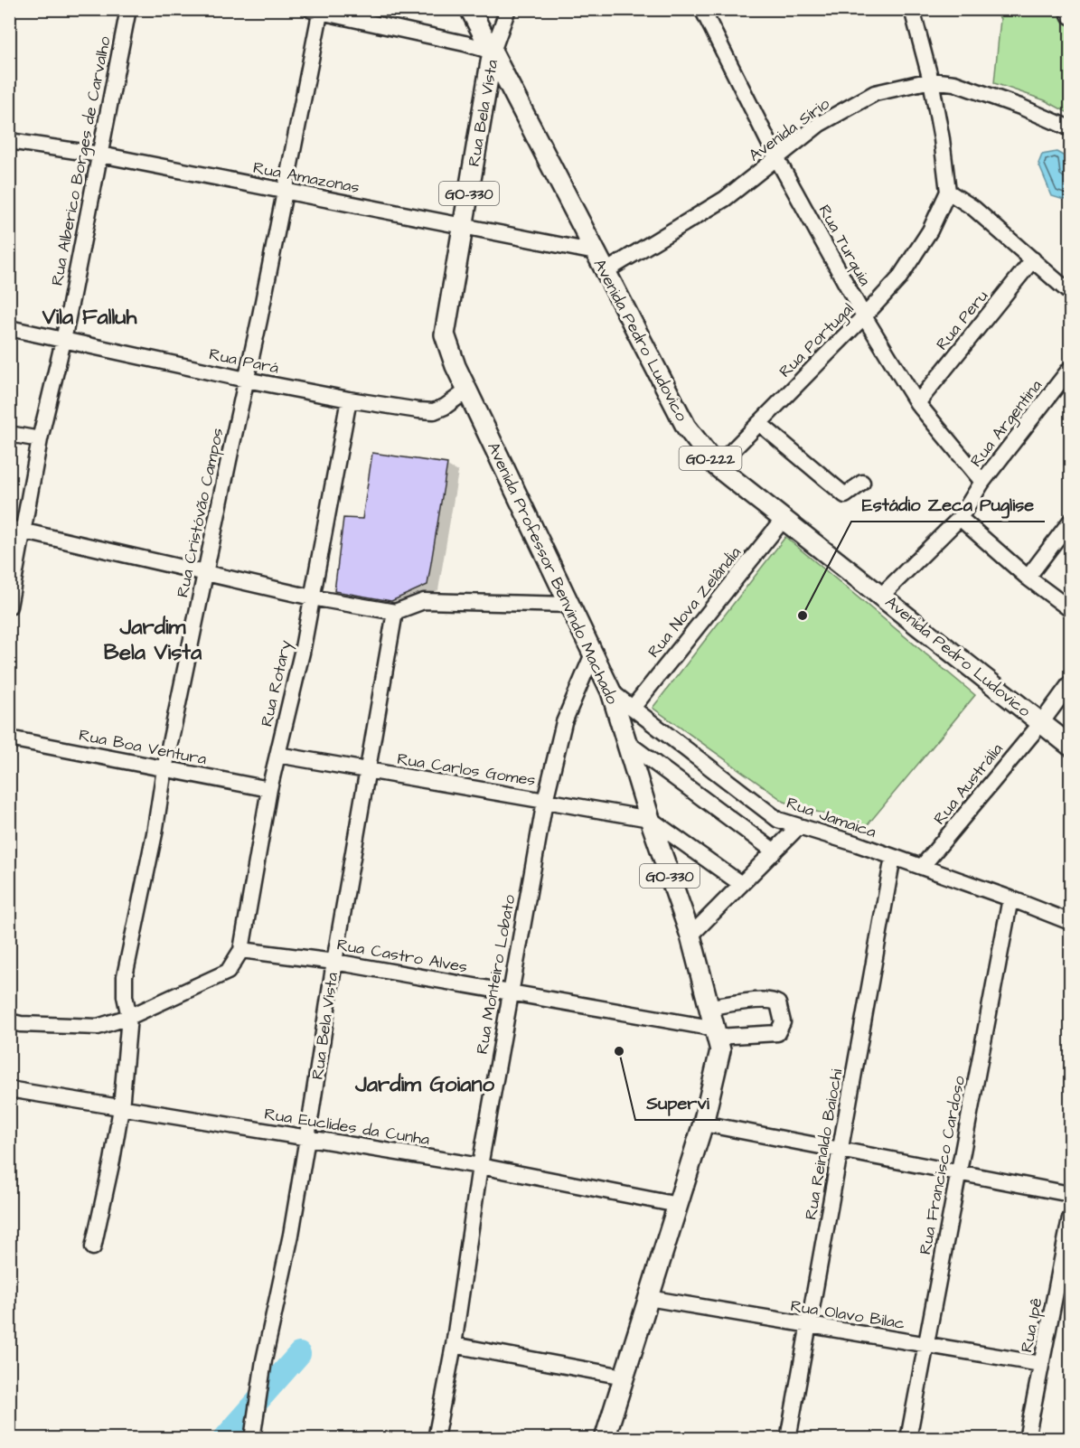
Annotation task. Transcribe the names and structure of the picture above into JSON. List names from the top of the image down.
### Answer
{
  "streets": {
    "main road": [
      "Rua Bela Vista",
      "GO-330",
      "Avenida Pedro Ludovico",
      "GO-222",
      "Avenida Professor Benvindo Machado"
    ],
    "street": [
      "Avenida Sírio",
      "Rua Alberico Borges de Carvalho",
      "Rua Amazonas",
      "Rua Turquia",
      "Rua Peru",
      "Rua Portugal",
      "Rua Pará",
      "Rua Argentina",
      "Rua Cristóvão Campos",
      "Rua Nova Zelândia",
      "Rua Rotary",
      "Rua Boa Ventura",
      "Rua Carlos Gomes",
      "Rua Austrália",
      "Rua Jamaica",
      "Rua Castro Alves",
      "Rua Monteiro Lobato",
      "Rua Euclides da Cunha",
      "Rua Reinaldo Baiochi",
      "Rua Francisco Cardoso",
      "Rua Olavo Bilac",
      "Rua Ipê"
    ]
  },
  "crossings": [
    ["Rua Bela Vista", "Rua Amazonas"],
    ["Rua Bela Vista", "GO-330"],
    ["Rua Bela Vista", "Avenida Pedro Ludovico"],
    ["Rua Bela Vista", "Avenida Professor Benvindo Machado"],
    ["Rua Bela Vista", "Rua Carlos Gomes"],
    ["Rua Bela Vista", "Rua Castro Alves"],
    ["Rua Bela Vista", "Rua Euclides da Cunha"],
    ["Avenida Sírio", "Rua Turquia"],
    ["Avenida Sírio", "Avenida Pedro Ludovico"],
    ["Rua Alberico Borges de Carvalho", "Rua Amazonas"],
    ["Rua Alberico Borges de Carvalho", "Rua Pará"],
    ["Rua Amazonas", "Avenida Pedro Ludovico"],
    ["Rua Amazonas", "Rua Cristóvão Campos"],
    ["GO-330", "Avenida Pedro Ludovico"],
    ["Rua Turquia", "Rua Peru"],
    ["Rua Turquia", "Rua Portugal"],
    ["Rua Turquia", "Rua Argentina"],
    ["Avenida Pedro Ludovico", "Rua Portugal"],
    ["Avenida Pedro Ludovico", "Rua Argentina"],
    ["Avenida Pedro Ludovico", "Rua Nova Zelândia"],
    ["Avenida Pedro Ludovico", "Rua Austrália"],
    ["Rua Pará", "Rua Cristóvão Campos"],
    ["Rua Pará", "Avenida Professor Benvindo Machado"],
    ["Rua Pará", "Rua Rotary"],
    ["Rua Cristóvão Campos", "Rua Rotary"],
    ["Rua Cristóvão Campos", "Rua Boa Ventura"],
    ["Rua Cristóvão Campos", "Rua Euclides da Cunha"],
    ["Avenida Professor Benvindo Machado", "Rua Carlos Gomes"],
    ["Avenida Professor Benvindo Machado", "Rua Jamaica"],
    ["Avenida Professor Benvindo Machado", "Rua Castro Alves"],
    ["Avenida Professor Benvindo Machado", "Rua Monteiro Lobato"],
    ["Avenida Professor Benvindo Machado", "Rua Euclides da Cunha"],
    ["Avenida Professor Benvindo Machado", "Rua Olavo Bilac"],
    ["Rua Nova Zelândia", "Rua Jamaica"],
    ["Rua Rotary", "Rua Boa Ventura"],
    ["Rua Rotary", "Rua Carlos Gomes"],
    ["Rua Rotary", "Rua Castro Alves"],
    ["Rua Carlos Gomes", "Rua Monteiro Lobato"],
    ["Rua Austrália", "Rua Jamaica"],
    ["Rua Jamaica", "Rua Reinaldo Baiochi"],
    ["Rua Jamaica", "Rua Francisco Cardoso"],
    ["Rua Castro Alves", "Rua Monteiro Lobato"],
    ["Rua Monteiro Lobato", "Rua Euclides da Cunha"],
    ["Rua Reinaldo Baiochi", "Rua Olavo Bilac"],
    ["Rua Francisco Cardoso", "Rua Olavo Bilac"],
    ["Rua Olavo Bilac", "Rua Ipê"]
  ],
  "districts": ["Vila Falluh", "Jardim Bela Vista", "Jardim Goiano"],
  "places": ["Estádio Zeca Puglise", "Supervi"]
}
